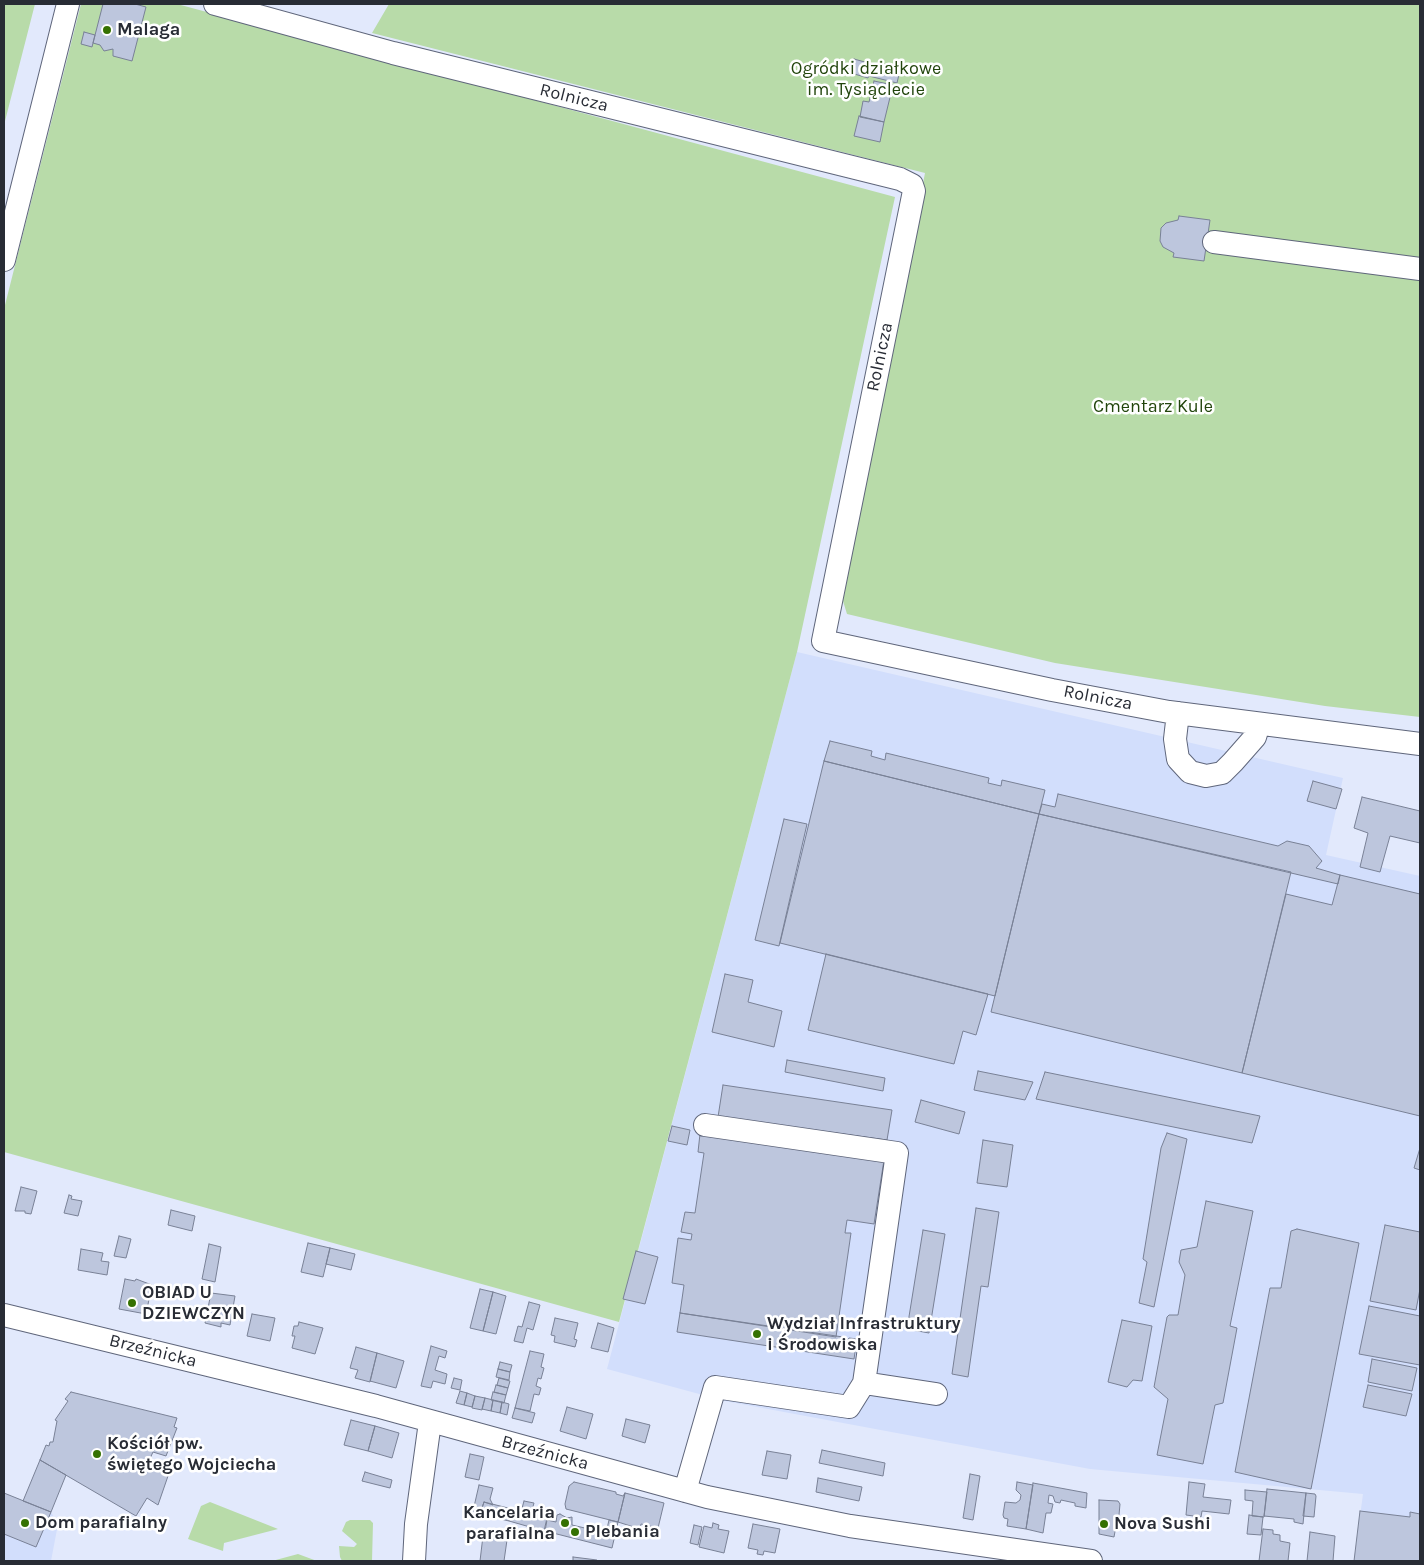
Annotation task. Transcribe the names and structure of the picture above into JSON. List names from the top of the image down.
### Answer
{
  "streets": {
    "street": ["Rolnicza", "Brzeźnicka"]
  },
  "parks": ["Ogródki działkowe im. Tysiąclecie", "Cmentarz Kule"],
  "places": [
    "Malaga",
    "OBIAD U DZIEWCZYN",
    "Wydział Infrastruktury i Środowiska",
    "Kościół pw. świętego Wojciecha",
    "Dom parafialny",
    "Kancelaria parafialna",
    "Nova Sushi",
    "Plebania"
  ]
}
